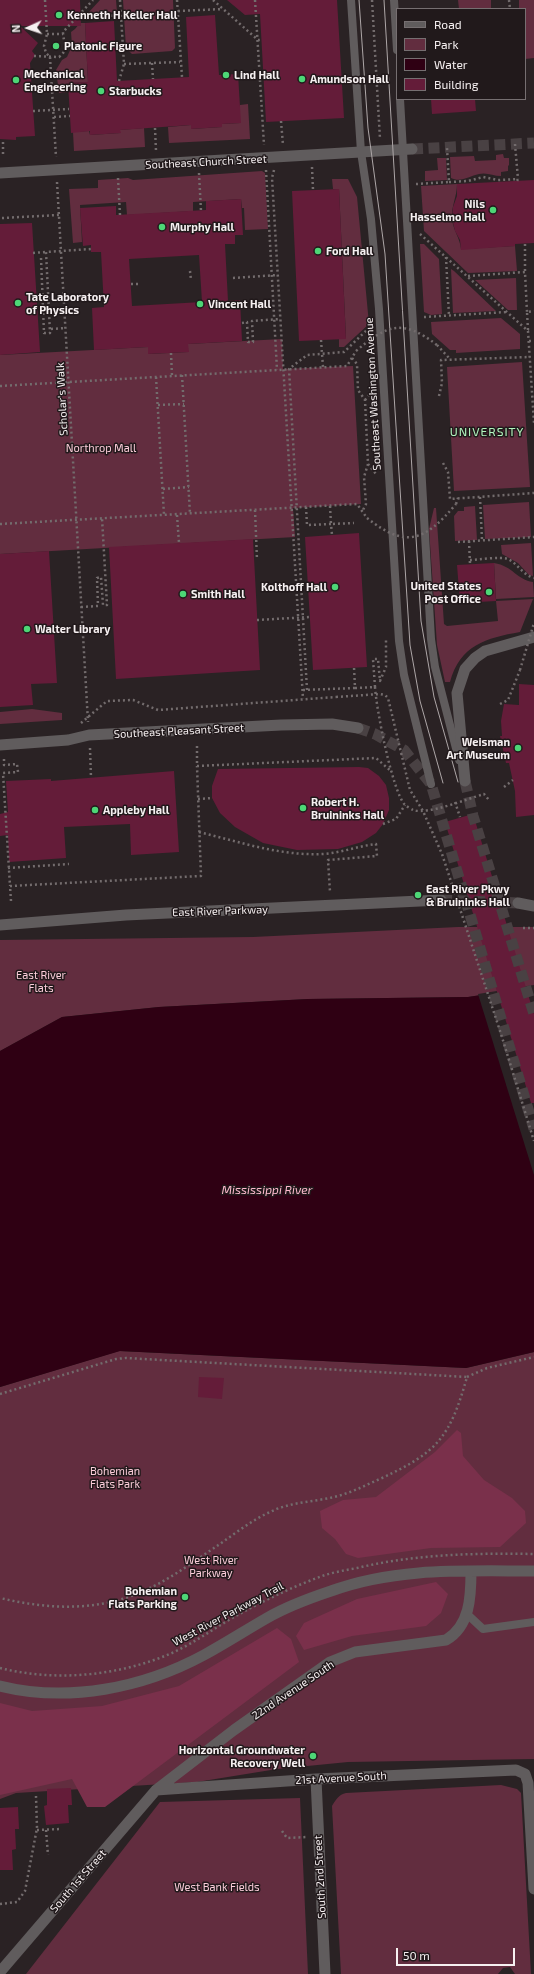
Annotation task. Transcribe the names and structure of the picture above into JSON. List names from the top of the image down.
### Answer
{
  "streets": {
    "street": [
      "Southeast Church Street",
      "Southeast Pleasant Street",
      "East River Parkway",
      "22nd Avenue South",
      "21st Avenue South",
      "South 2nd Street",
      "South 1st Street"
    ],
    "lane": ["Southeast Washington Avenue"],
    "path": ["Scholar's Walk", "West River Parkway Trail"]
  },
  "crossings": [
    ["Southeast Church Street", "Southeast Washington Avenue"],
    ["Southeast Church Street", "Scholar's Walk"],
    ["22nd Avenue South", "21st Avenue South"],
    ["22nd Avenue South", "South 1st Street"],
    ["21st Avenue South", "South 2nd Street"],
    ["21st Avenue South", "South 1st Street"]
  ],
  "districts": ["UNIVERSITY"],
  "water": ["Mississippi River"],
  "parks": [
    "Northrop Mall",
    "East River Flats",
    "Bohemian Flats Park",
    "West River Parkway",
    "West Bank Fields"
  ],
  "places": [
    "Kenneth H Keller Hall",
    "Platonic Figure",
    "Lind Hall",
    "Amundson Hall",
    "Mechanical Engineering",
    "Starbucks",
    "Nils Hasselmo Hall",
    "Murphy Hall",
    "Ford Hall",
    "Tate Laboratory of Physics",
    "Vincent Hall",
    "Kolthoff Hall",
    "United States Post Office",
    "Smith Hall",
    "Walter Library",
    "Weisman Art Museum",
    "Robert H. Bruininks Hall",
    "Appleby Hall",
    "East River Pkwy & Bruininks Hall",
    "Bohemian Flats Parking",
    "Horizontal Groundwater Recovery Well"
  ],
  "legend": [
    "Road",
    "Park",
    "Water",
    "Building"
  ],
  "scale_bar": "50 m",
  "north": "left"
}
